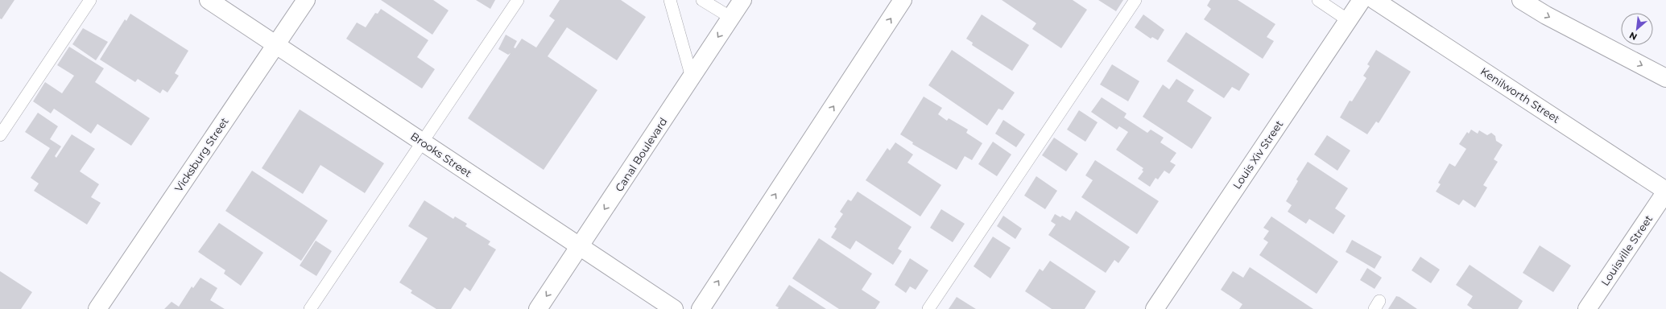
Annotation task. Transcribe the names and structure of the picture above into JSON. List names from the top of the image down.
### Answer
{
  "streets": {
    "main road": [
      "Kenilworth Street",
      "Vicksburg Street",
      "Brooks Street",
      "Canal Boulevard",
      "Louis Xiv Street",
      "Louisville Street"
    ]
  },
  "crossings": [
    ["Kenilworth Street", "Louisville Street"],
    ["Vicksburg Street", "Brooks Street"],
    ["Brooks Street", "Canal Boulevard"]
  ],
  "north": "bottom left"
}
